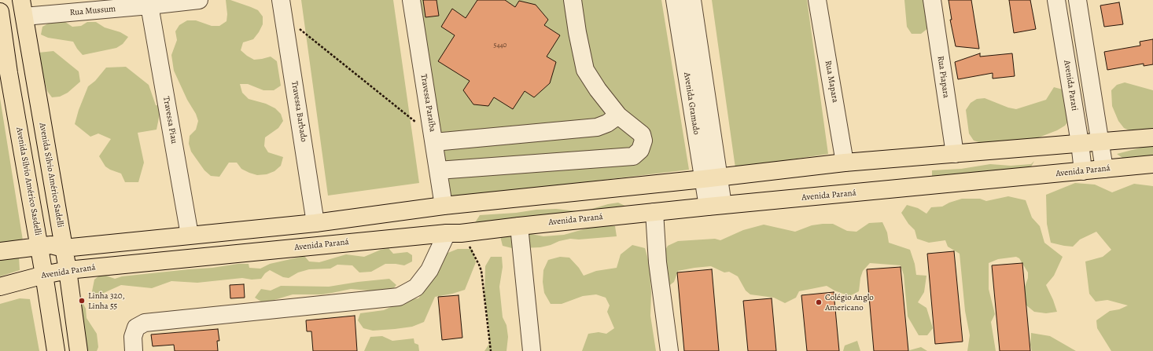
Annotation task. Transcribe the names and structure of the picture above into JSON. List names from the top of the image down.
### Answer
{
  "streets": {
    "main road": ["Avenida Paraná", "Avenida Silvio Américo Sadelli", "Avenida Sílvio Américo Sasdelli"],
    "street": [
      "Rua Mussum",
      "Rua Piapara",
      "Rua Mapara",
      "Avenida Parati",
      "Travessa Paraíba",
      "Avenida Gramado",
      "Travessa Barbado",
      "Travessa Piau"
    ]
  },
  "crossings": [
    ["Rua Mussum", "Travessa Piau"],
    ["Rua Mussum", "Avenida Silvio Américo Sadelli"],
    ["Avenida Parati", "Avenida Paraná"],
    ["Avenida Gramado", "Avenida Paraná"],
    ["Avenida Paraná", "Avenida Silvio Américo Sadelli"],
    ["Avenida Paraná", "Avenida Sílvio Américo Sasdelli"]
  ],
  "places": ["Linha 320, Linha 55", "Colégio Anglo Americano"],
  "house_numbers": ["5440"]
}
